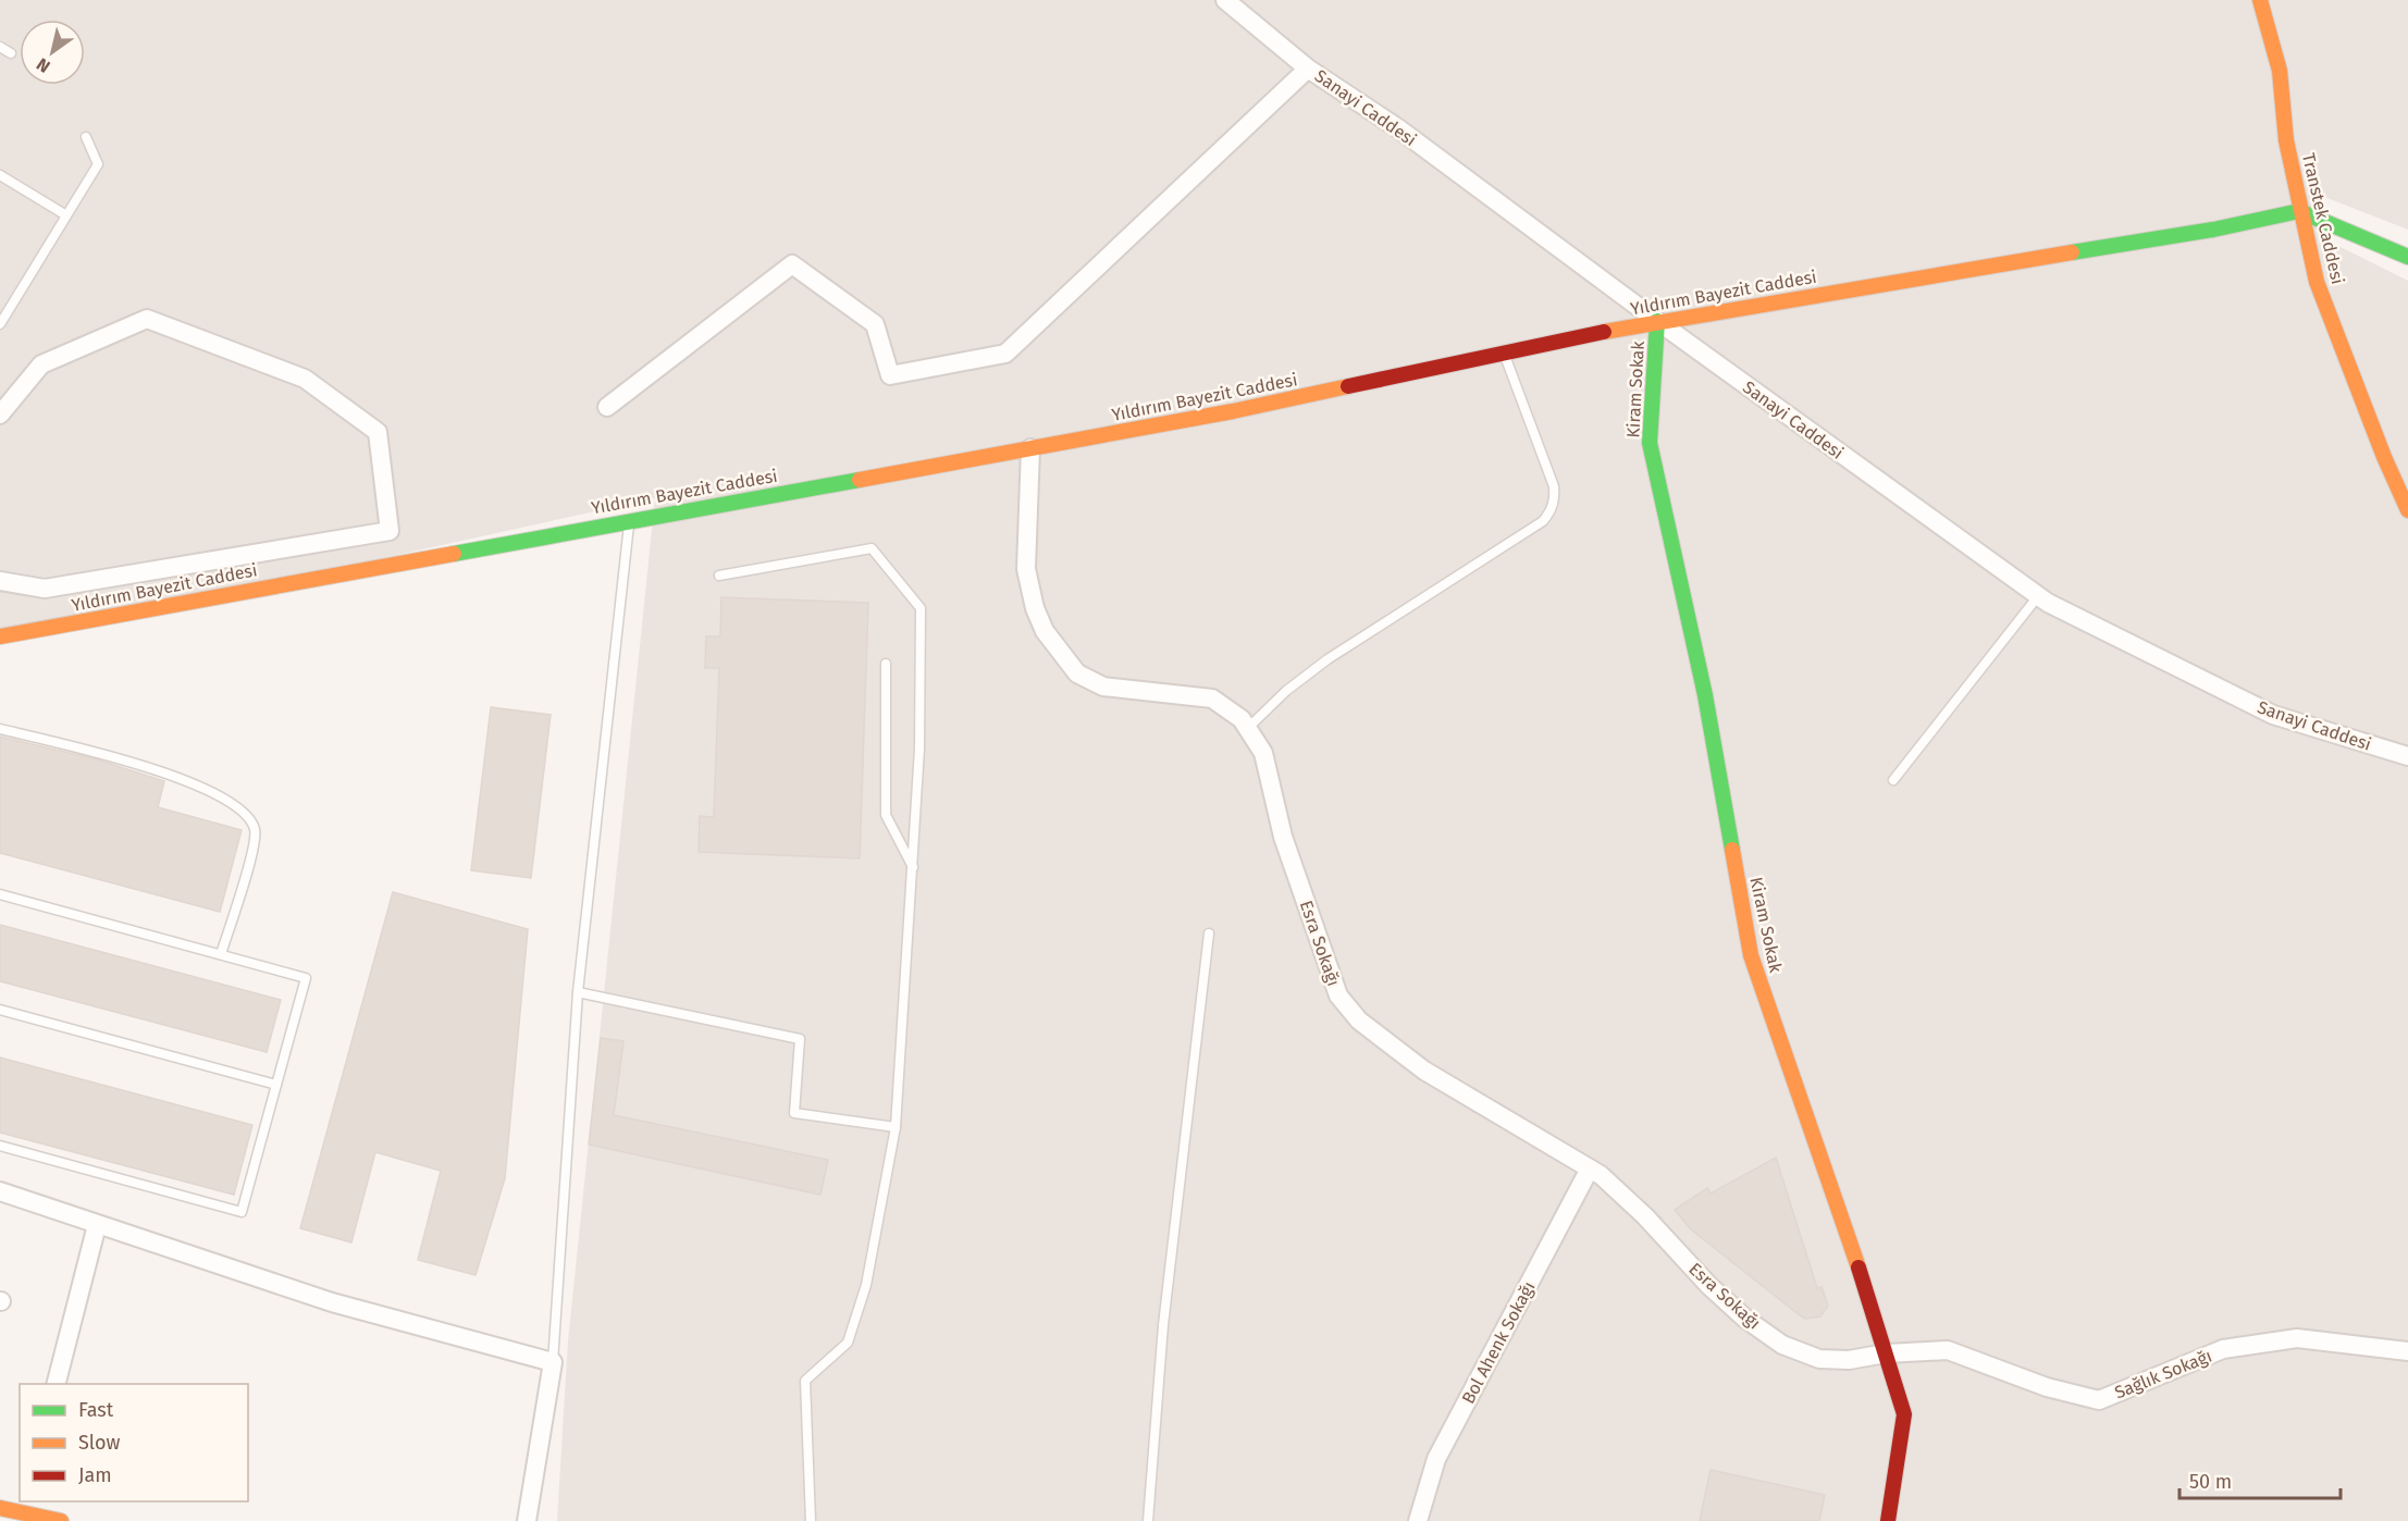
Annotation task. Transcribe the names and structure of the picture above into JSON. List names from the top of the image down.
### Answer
{
  "streets": {
    "street": [
      "Sanayi Caddesi",
      "Transtek Caddesi",
      "Yıldırım Bayezit Caddesi",
      "Kiram Sokak",
      "Esra Sokağı",
      "Bol Ahenk Sokağı",
      "Sağlık Sokağı"
    ]
  },
  "crossings": [
    ["Sanayi Caddesi", "Yıldırım Bayezit Caddesi"],
    ["Sanayi Caddesi", "Kiram Sokak"],
    ["Transtek Caddesi", "Yıldırım Bayezit Caddesi"],
    ["Yıldırım Bayezit Caddesi", "Kiram Sokak"],
    ["Yıldırım Bayezit Caddesi", "Esra Sokağı"],
    ["Kiram Sokak", "Esra Sokağı"],
    ["Kiram Sokak", "Sağlık Sokağı"],
    ["Esra Sokağı", "Bol Ahenk Sokağı"],
    ["Esra Sokağı", "Sağlık Sokağı"]
  ],
  "legend": ["Fast", "Slow", "Jam"],
  "scale_bar": "50 m",
  "north": "bottom left"
}
